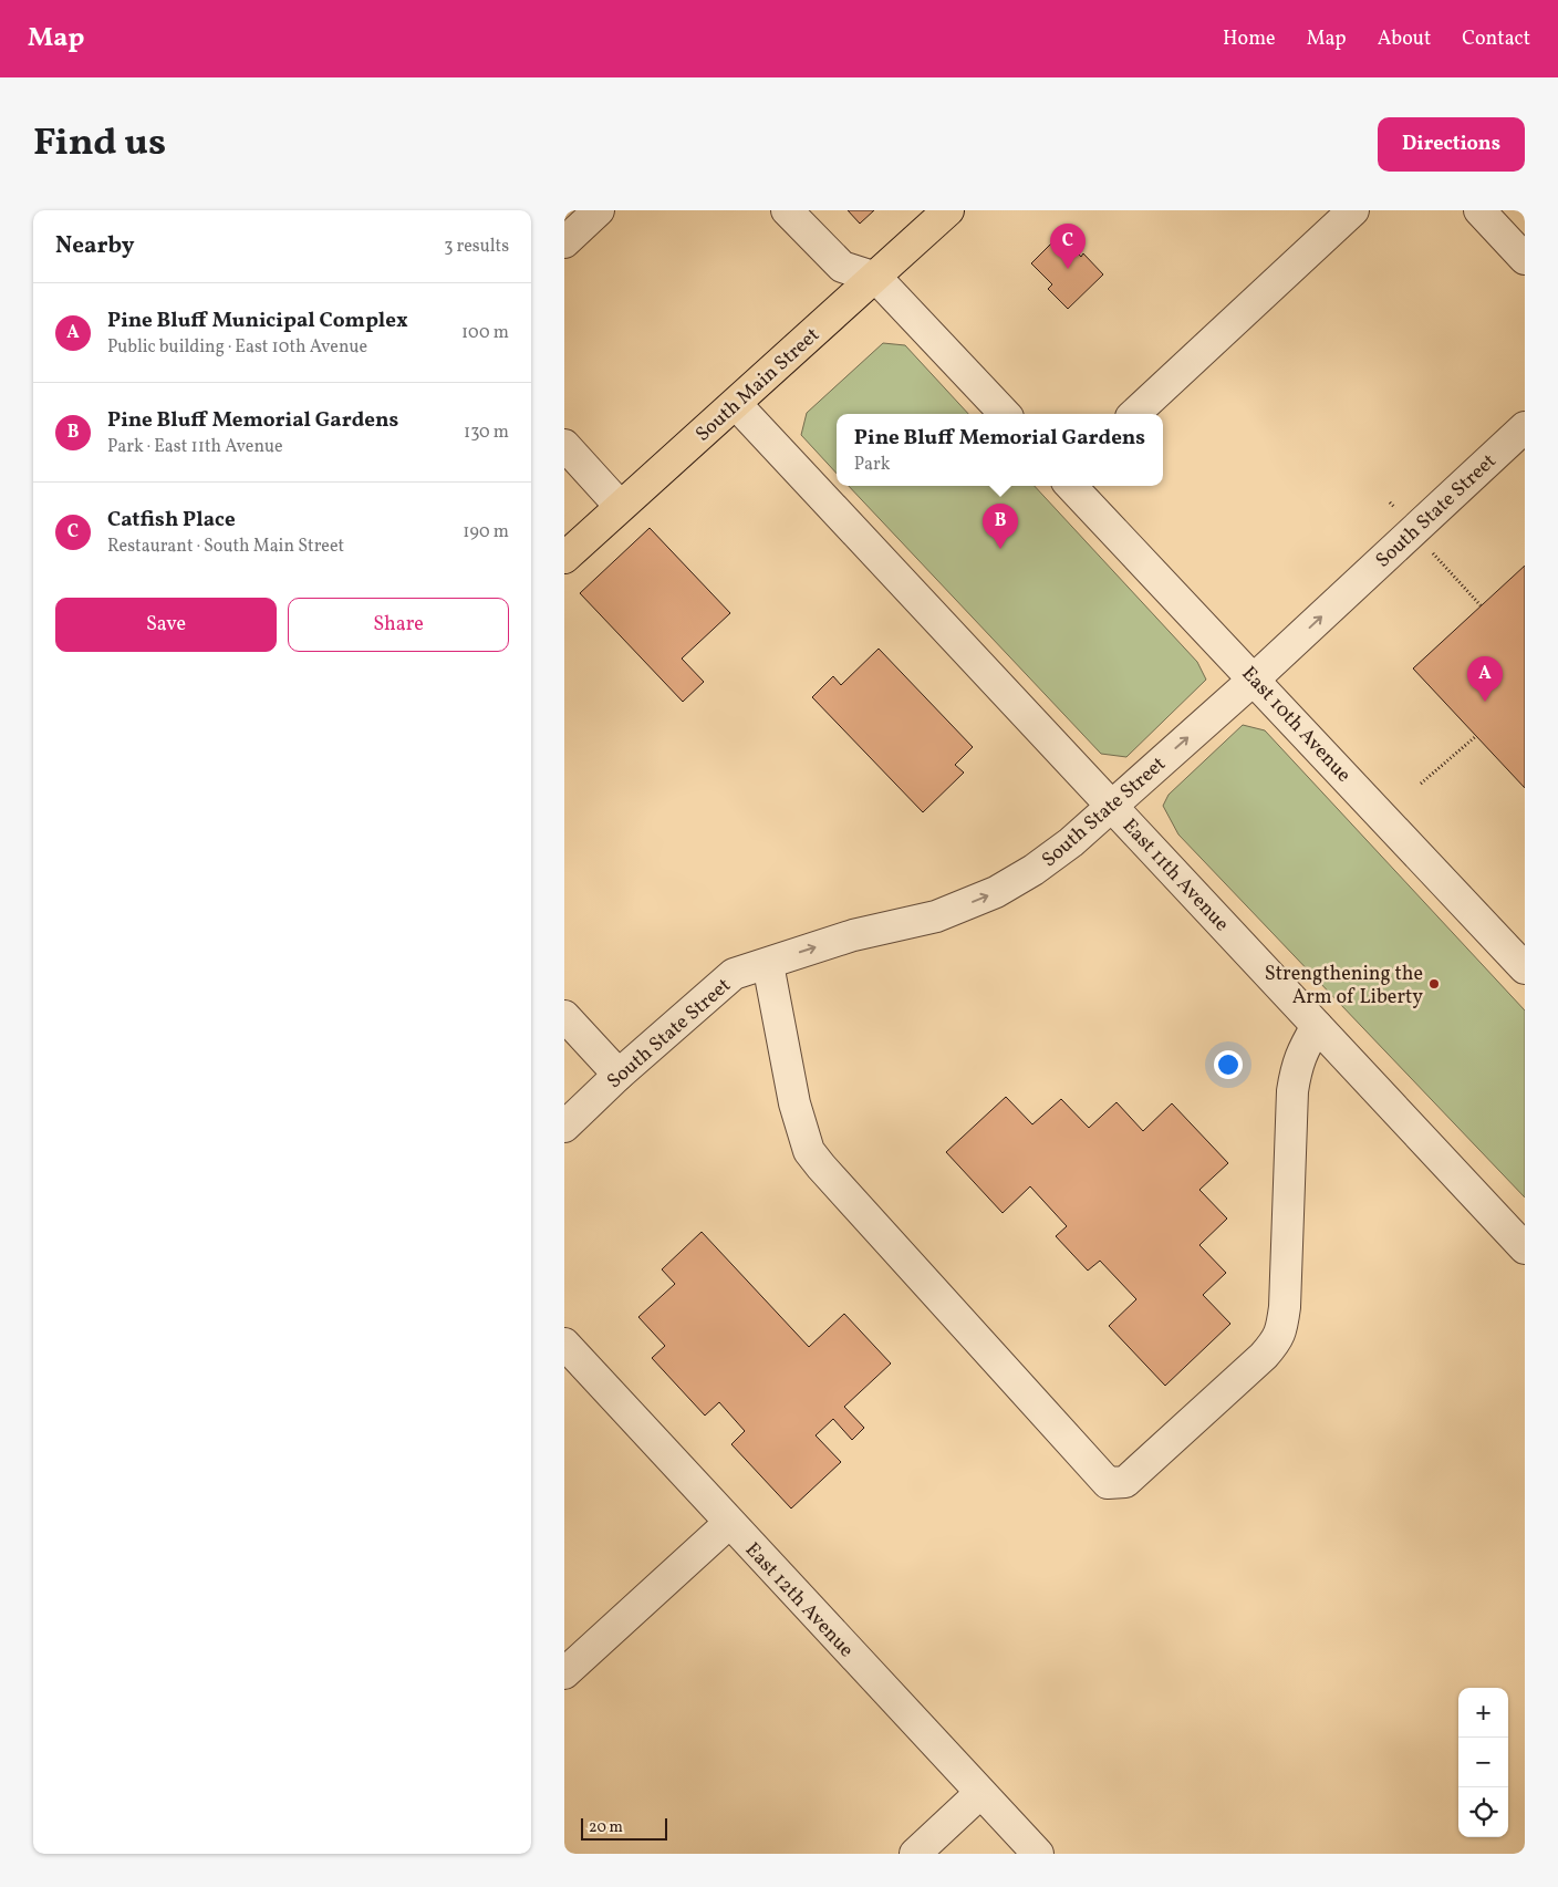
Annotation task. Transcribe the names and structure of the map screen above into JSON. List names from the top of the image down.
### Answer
{
  "streets": {
    "main road": ["South Main Street"],
    "street": [
      "South State Street",
      "East 10th Avenue",
      "East 11th Avenue",
      "East 12th Avenue"
    ]
  },
  "crossings": [
    ["South Main Street", "East 11th Avenue"],
    ["South State Street", "East 10th Avenue"],
    ["South State Street", "East 11th Avenue"]
  ],
  "one_way": ["South State Street"],
  "places": ["Strengthening the Arm of Liberty"],
  "scale_bar": "20 m",
  "page": {
    "header": "Map",
    "nav": [
      "Home",
      "Map",
      "About",
      "Contact"
    ],
    "title": "Find us",
    "buttons": [
      "Directions",
      ["Save", "Share"]
    ],
    "heading": ["Nearby", "3 results"],
    "pins": ["C", "B", "A"],
    "list": [
      {
        "mark": "A",
        "name": "Pine Bluff Municipal Complex",
        "note": "Public building · East 10th Avenue",
        "value": "100 m"
      },
      {
        "mark": "B",
        "name": "Pine Bluff Memorial Gardens",
        "note": "Park · East 11th Avenue",
        "value": "130 m"
      },
      {
        "mark": "C",
        "name": "Catfish Place",
        "note": "Restaurant · South Main Street",
        "value": "190 m"
      }
    ],
    "popup": ["Pine Bluff Memorial Gardens", "Park"],
    "map_buttons": ["+", "−"],
    "scale": "20 m"
  }
}
